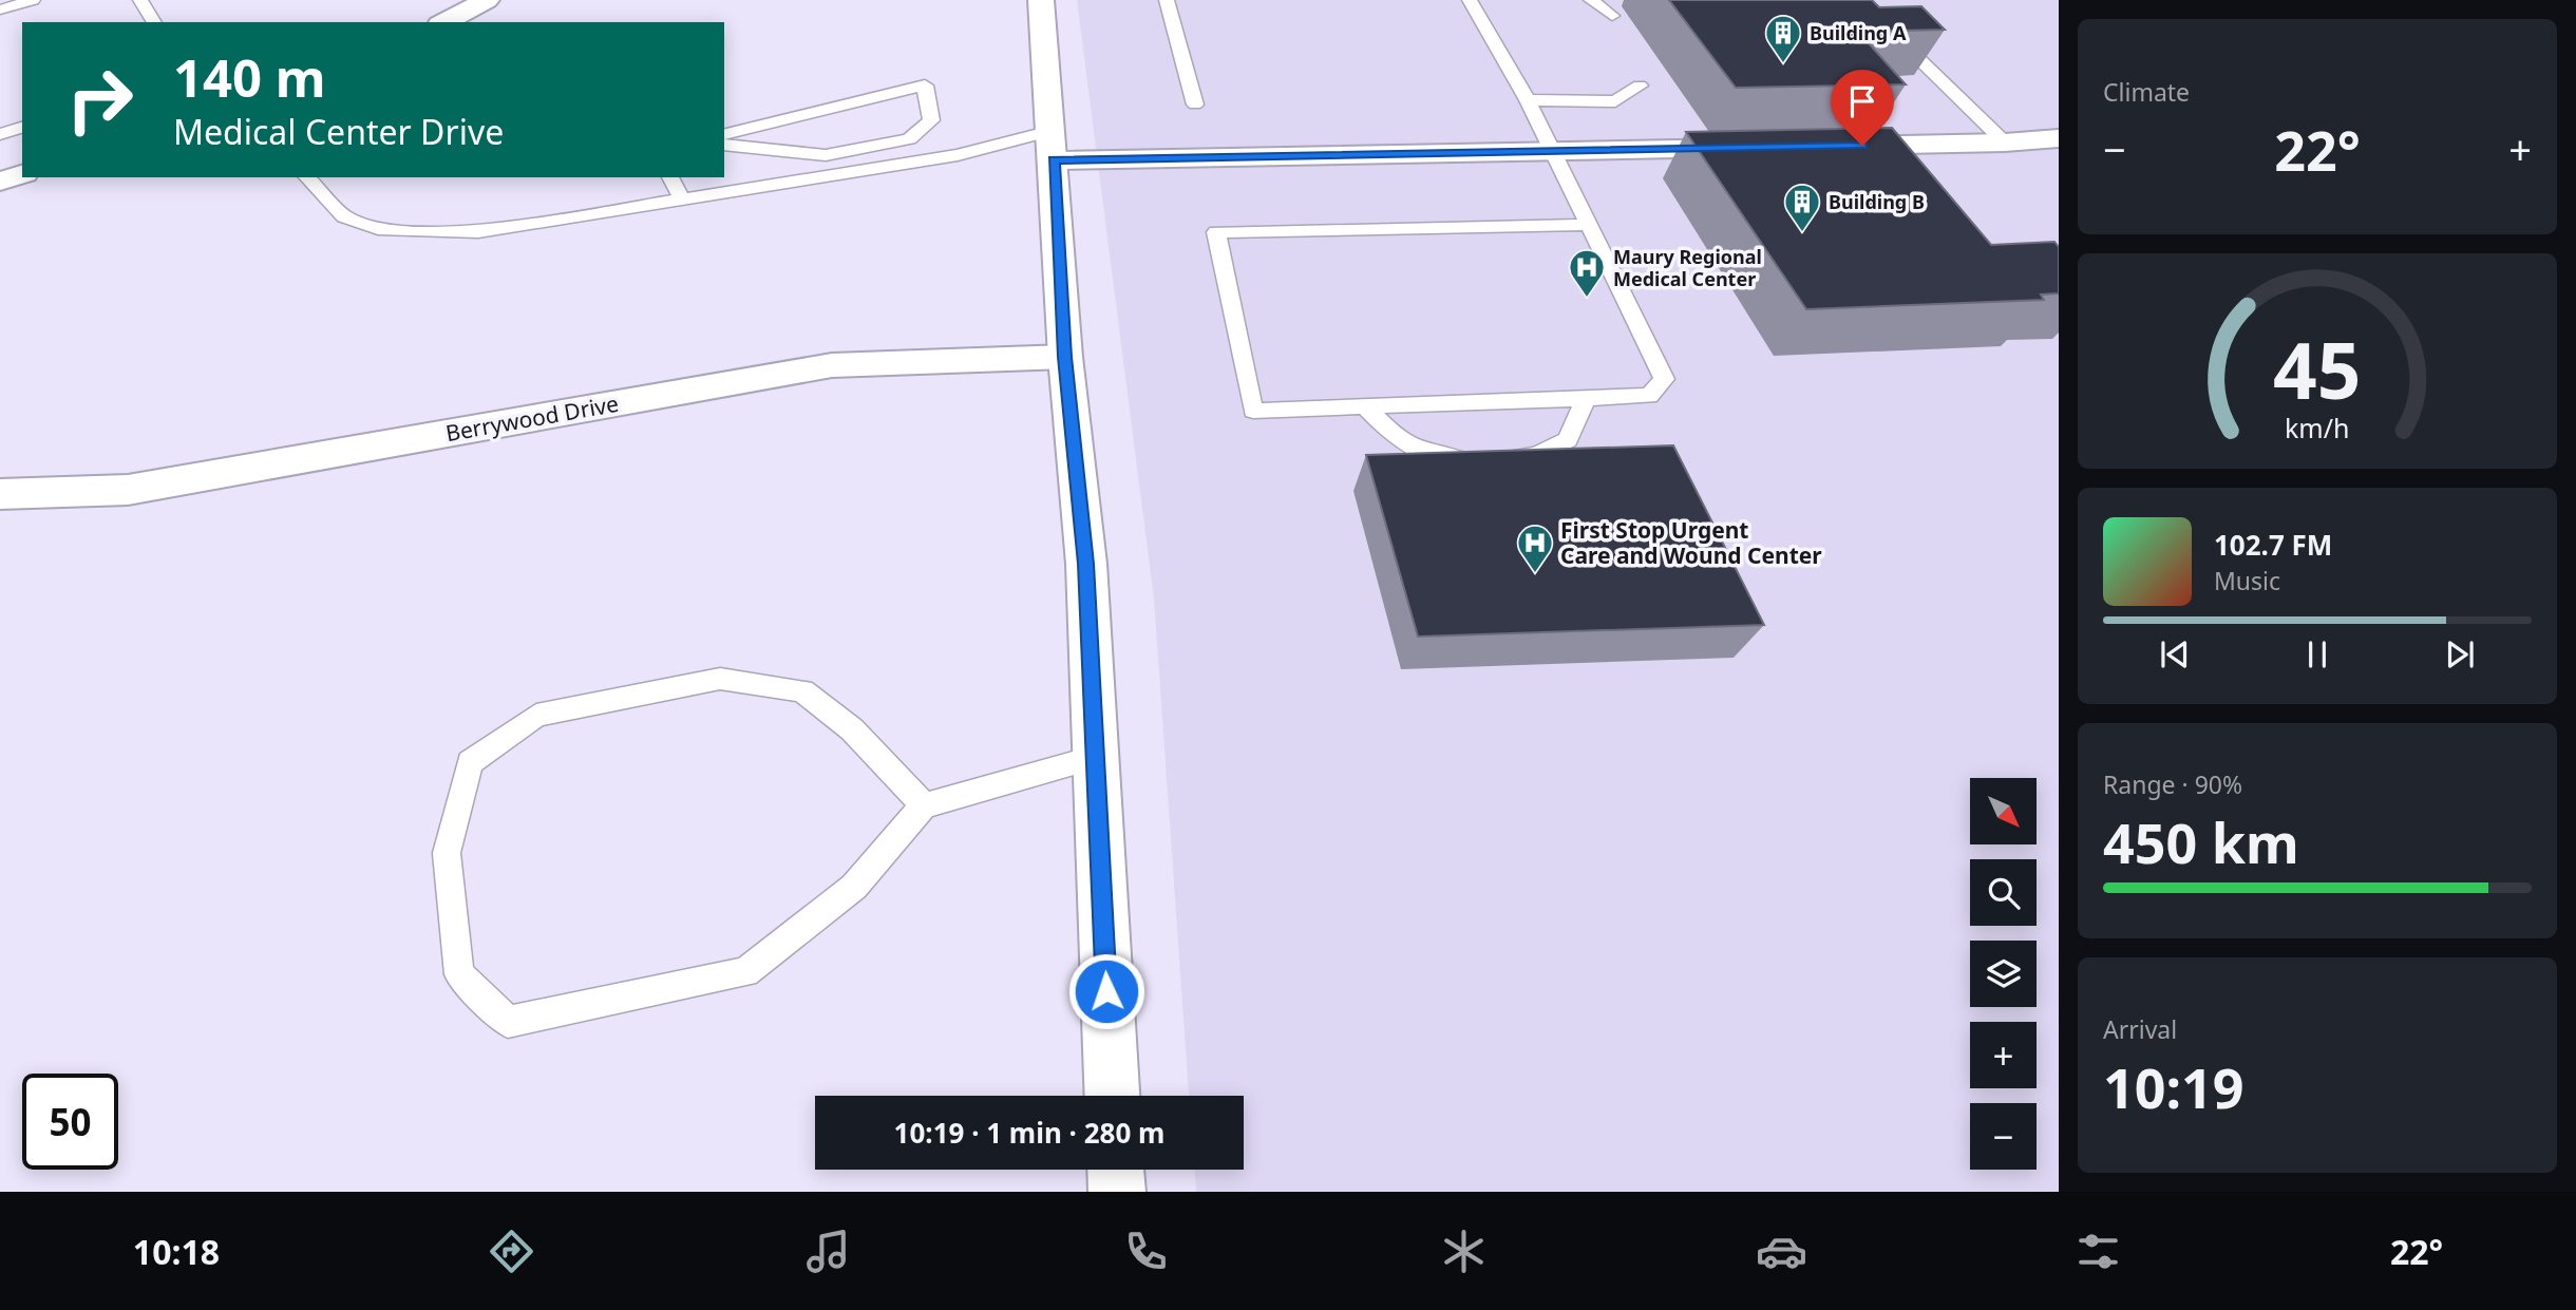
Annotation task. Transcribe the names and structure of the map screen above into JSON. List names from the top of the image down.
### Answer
{
  "streets": {
    "street": ["Berrywood Drive"]
  },
  "places": {
    "building": ["Building A", "Building B"],
    "hospital": ["Maury Regional Medical Center", "First Stop Urgent Care and Wound Center"]
  },
  "north": "bottom right",
  "page": {
    "tile": [
      "Climate",
      ["Range · 90%", "450 km"],
      ["Arrival", "10:19"]
    ],
    "turn": ["140 m", "Medical Center Drive"],
    "heat": ["−", "22°", "+"],
    "song": ["102.7 FM", "Music"],
    "map_buttons": ["+", "−"],
    "limit": "50",
    "trip": "10:19 · 1 min · 280 m",
    "tabs": ["10:18", "22°"],
    "gauge": ["45", "km/h"]
  }
}
